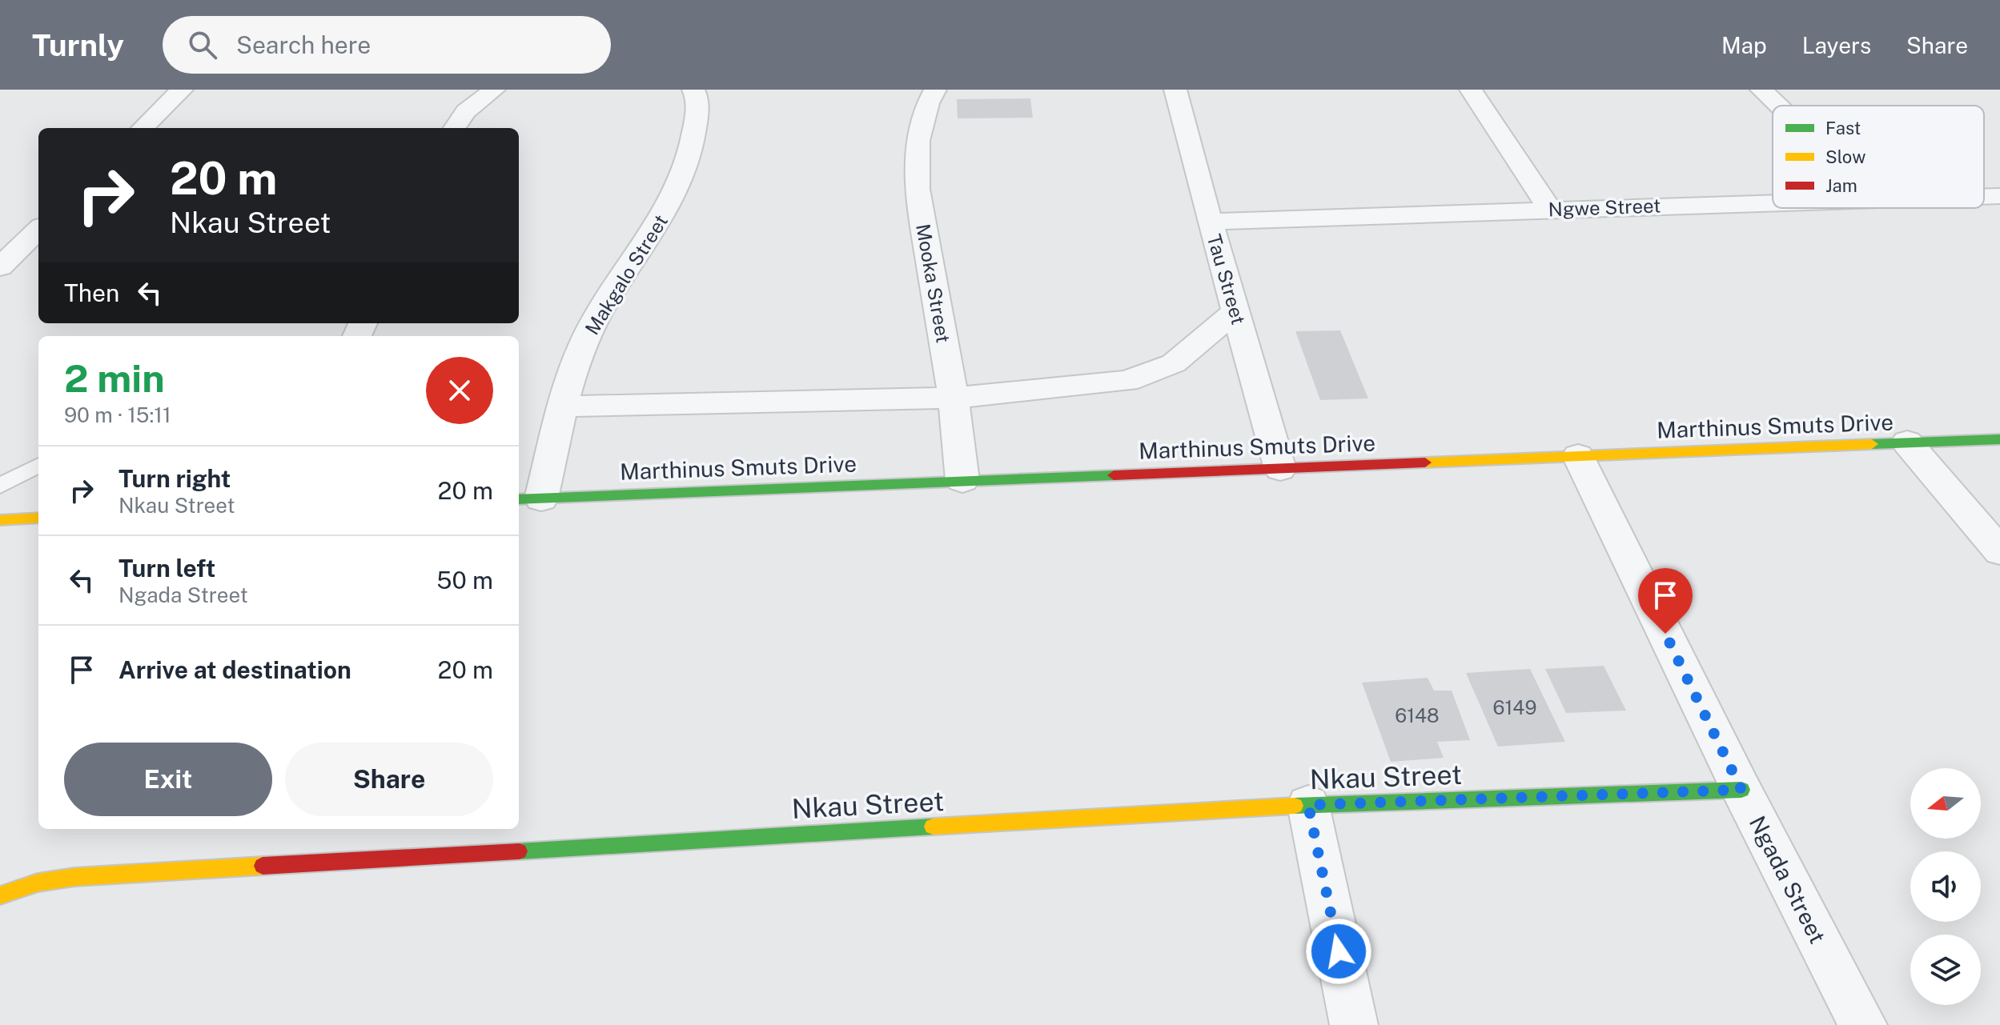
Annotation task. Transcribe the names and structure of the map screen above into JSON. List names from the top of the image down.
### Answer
{
  "streets": {
    "street": [
      "Ngwe Street",
      "Makgalo Street",
      "Tau Street",
      "Mooka Street",
      "Marthinus Smuts Drive",
      "Nkau Street",
      "Ngada Street"
    ]
  },
  "crossings": [
    ["Ngwe Street", "Tau Street"],
    ["Makgalo Street", "Marthinus Smuts Drive"],
    ["Tau Street", "Marthinus Smuts Drive"],
    ["Mooka Street", "Marthinus Smuts Drive"],
    ["Marthinus Smuts Drive", "Ngada Street"],
    ["Nkau Street", "Ngada Street"]
  ],
  "house_numbers": ["6149", "6148"],
  "legend": ["Fast", "Slow", "Jam"],
  "north": "left",
  "page": {
    "header": "Turnly",
    "search": "Search here",
    "nav": ["Map", "Layers", "Share"],
    "turn": ["20 m", "Nkau Street"],
    "then": "Then",
    "heading": ["2 min", "90 m · 15:11"],
    "list": [
      {
        "name": "Turn right",
        "note": "Nkau Street",
        "value": "20 m"
      },
      {
        "name": "Turn left",
        "note": "Ngada Street",
        "value": "50 m"
      },
      {
        "name": "Arrive at destination",
        "value": "20 m"
      }
    ],
    "buttons": ["Exit", "Share"]
  }
}
